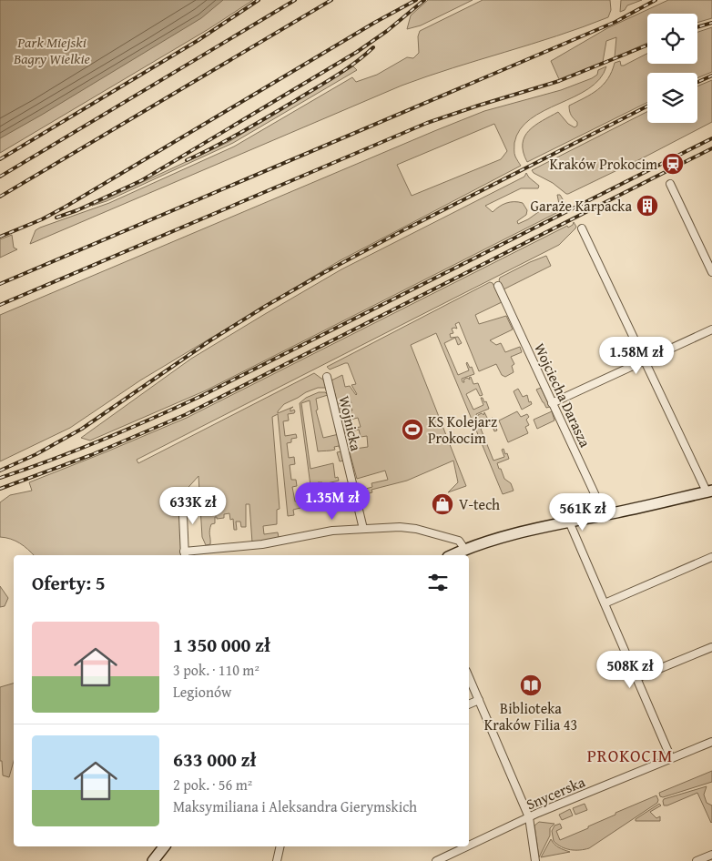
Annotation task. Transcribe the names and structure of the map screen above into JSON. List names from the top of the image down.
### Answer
{
  "streets": {
    "street": ["Wojciecha Darasza", "Wojnicka", "Snycerska"]
  },
  "districts": ["PROKOCIM"],
  "parks": ["Park Miejski Bagry Wielkie"],
  "places": {
    "station": ["Kraków Prokocim"],
    "building": ["Garaże Karpacka"],
    "sports": ["KS Kolejarz Prokocim"],
    "shop": ["V-tech"],
    "library": ["Biblioteka Kraków Filia 43"]
  },
  "page": {
    "price": [
      "1.58M zł",
      "1.35M zł",
      "633K zł",
      "561K zł",
      "508K zł"
    ],
    "heading": "Oferty: 5",
    "list": [
      {
        "name": "1 350 000 zł",
        "note": "3 pok. · 110 m² · Legionów"
      },
      {
        "name": "633 000 zł",
        "note": "2 pok. · 56 m² · Maksymiliana i Aleksandra Gierymskich"
      }
    ]
  }
}
